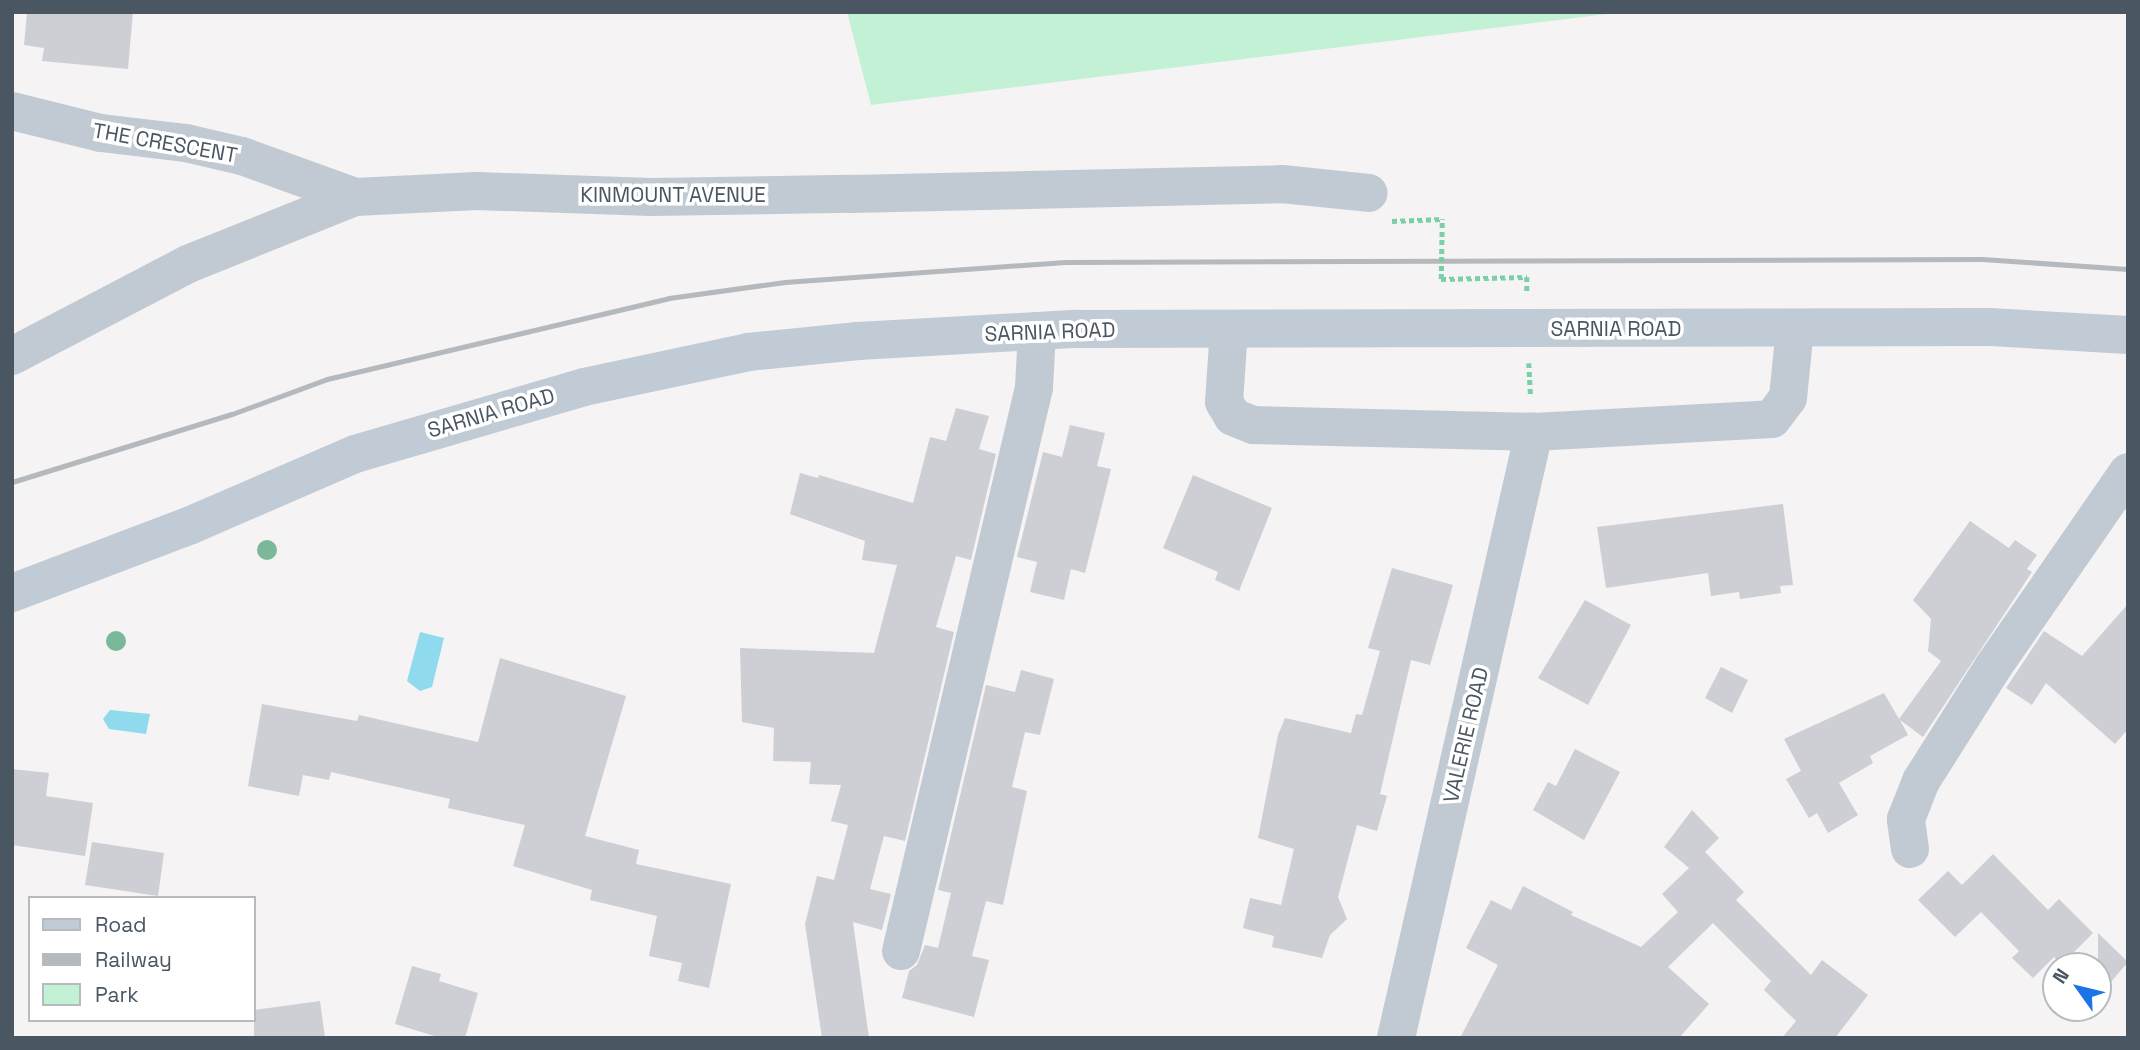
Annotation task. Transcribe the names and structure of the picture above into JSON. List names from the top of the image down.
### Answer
{
  "streets": {
    "main road": ["SARNIA ROAD"],
    "street": ["THE CRESCENT", "KINMOUNT AVENUE", "VALERIE ROAD"]
  },
  "crossings": [
    ["THE CRESCENT", "KINMOUNT AVENUE"]
  ],
  "legend": ["Road", "Railway", "Park"],
  "north": "top left"
}
